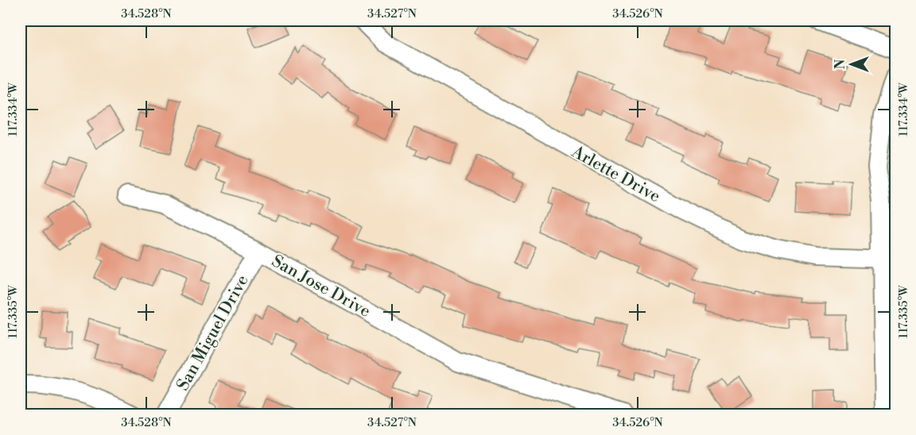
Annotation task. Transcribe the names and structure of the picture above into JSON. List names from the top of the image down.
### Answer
{
  "streets": {
    "street": ["Arlette Drive", "San Jose Drive", "San Miguel Drive"]
  },
  "crossings": [
    ["San Jose Drive", "San Miguel Drive"]
  ],
  "north": "left",
  "coordinates": [
    "34.528°N",
    "34.527°N",
    "34.526°N",
    "117.334°W",
    "117.335°W"
  ]
}
